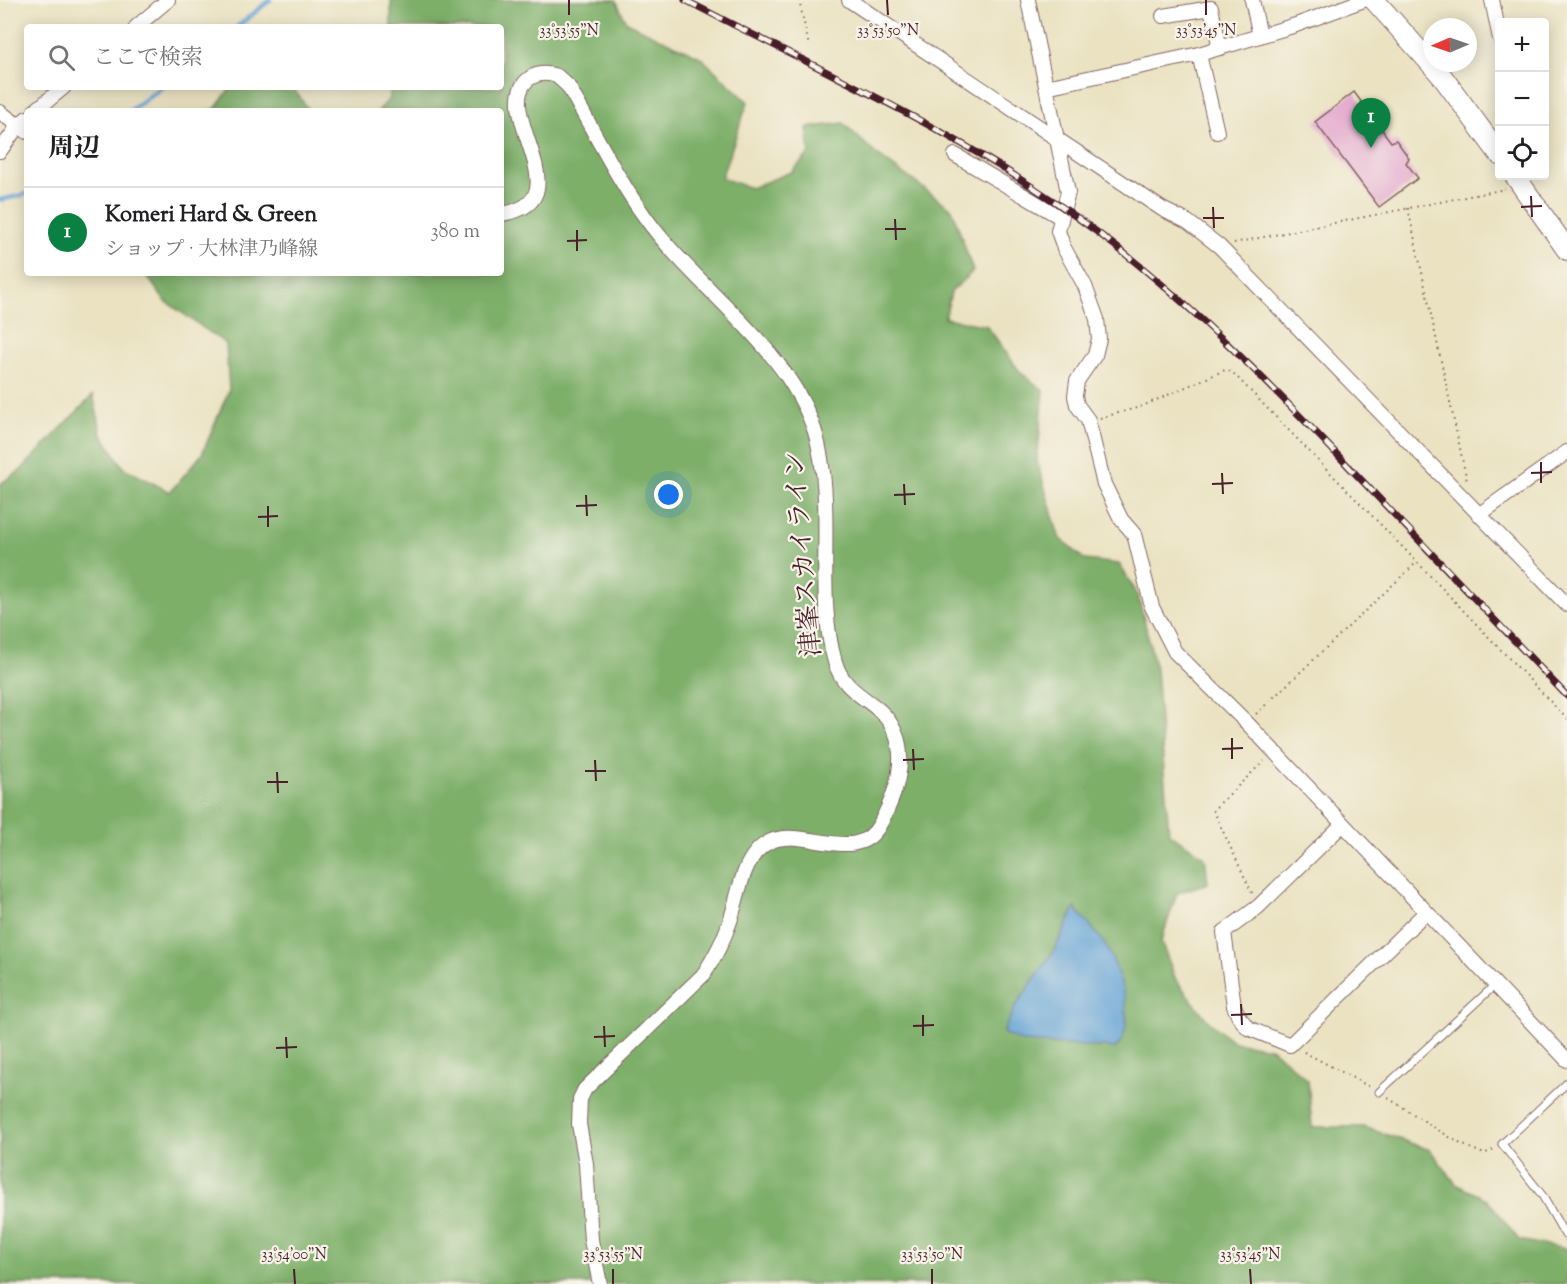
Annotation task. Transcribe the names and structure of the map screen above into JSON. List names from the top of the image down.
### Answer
{
  "streets": {
    "street": ["津峯スカイライン"]
  },
  "north": "left",
  "page": {
    "map_buttons": ["+", "−"],
    "search": "ここで検索",
    "pins": "1",
    "heading": "周辺",
    "list": [
      {
        "mark": "1",
        "name": "Komeri Hard & Green",
        "note": "ショップ · 大林津乃峰線",
        "value": "380 m"
      }
    ]
  },
  "coordinates": [
    "33°53'55\"N",
    "33°53'50\"N",
    "33°53'45\"N",
    "33°54'00\"N"
  ]
}
